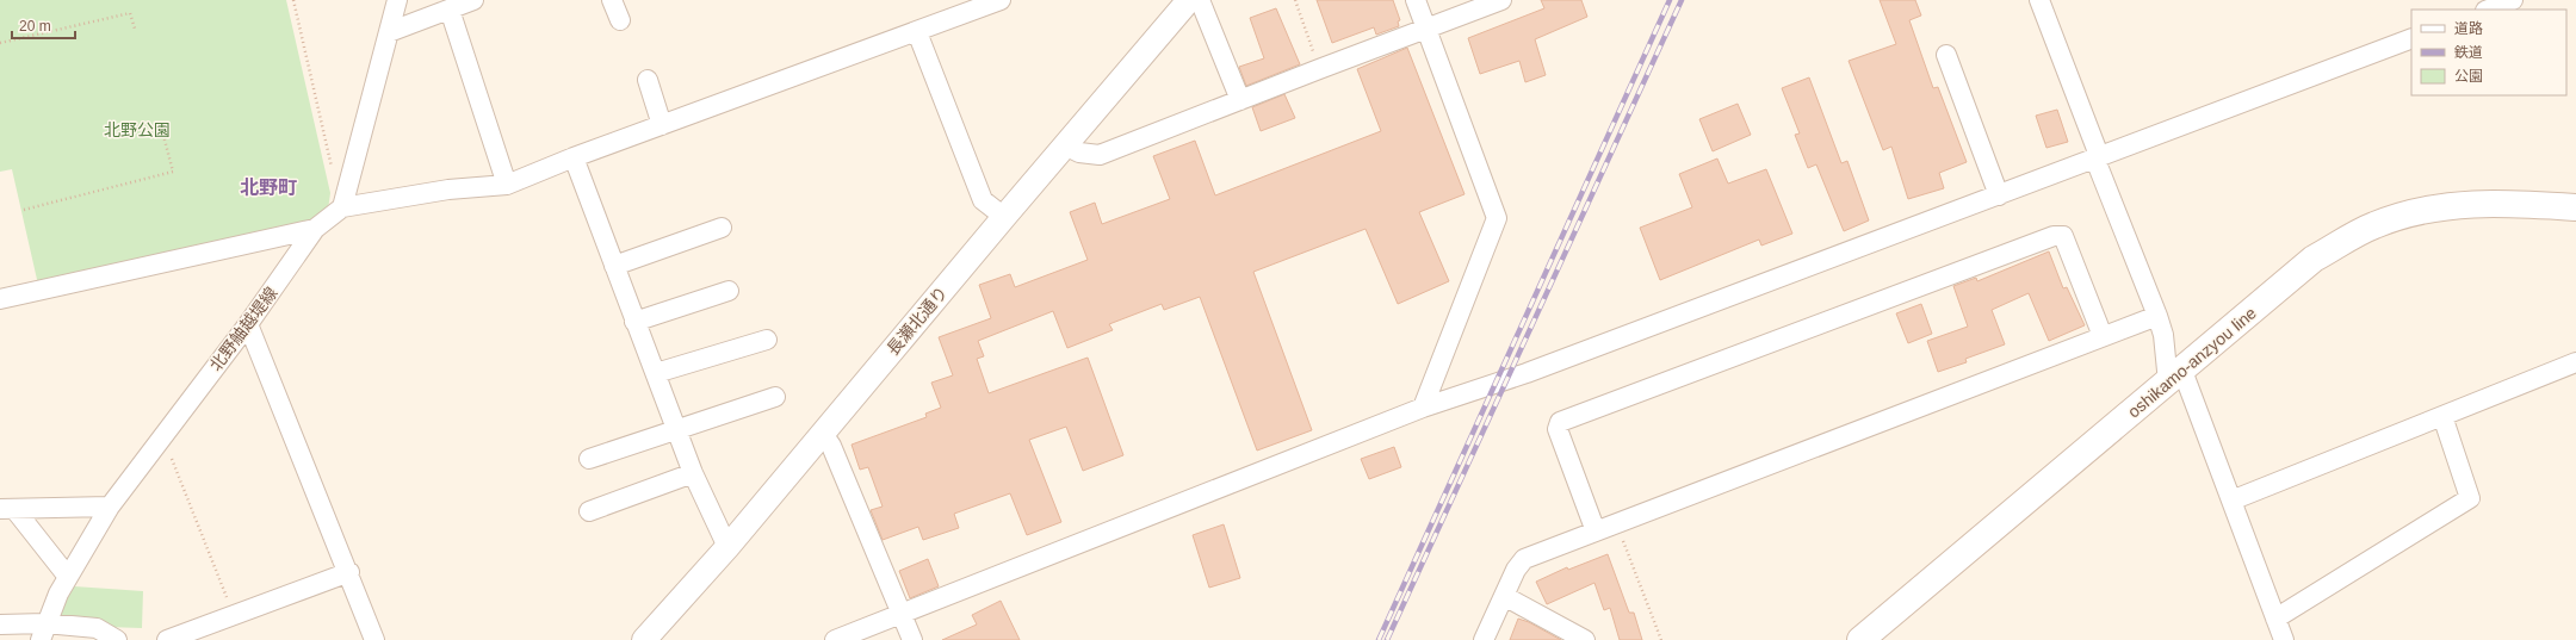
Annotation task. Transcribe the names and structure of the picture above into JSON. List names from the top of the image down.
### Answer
{
  "streets": {
    "main road": ["oshikamo-anzyou line"],
    "street": ["長瀬北通り", "北野舳越堤線"]
  },
  "districts": ["北野町"],
  "parks": ["北野公園"],
  "legend": ["道路", "鉄道", "公園"],
  "scale_bar": "20 m"
}
